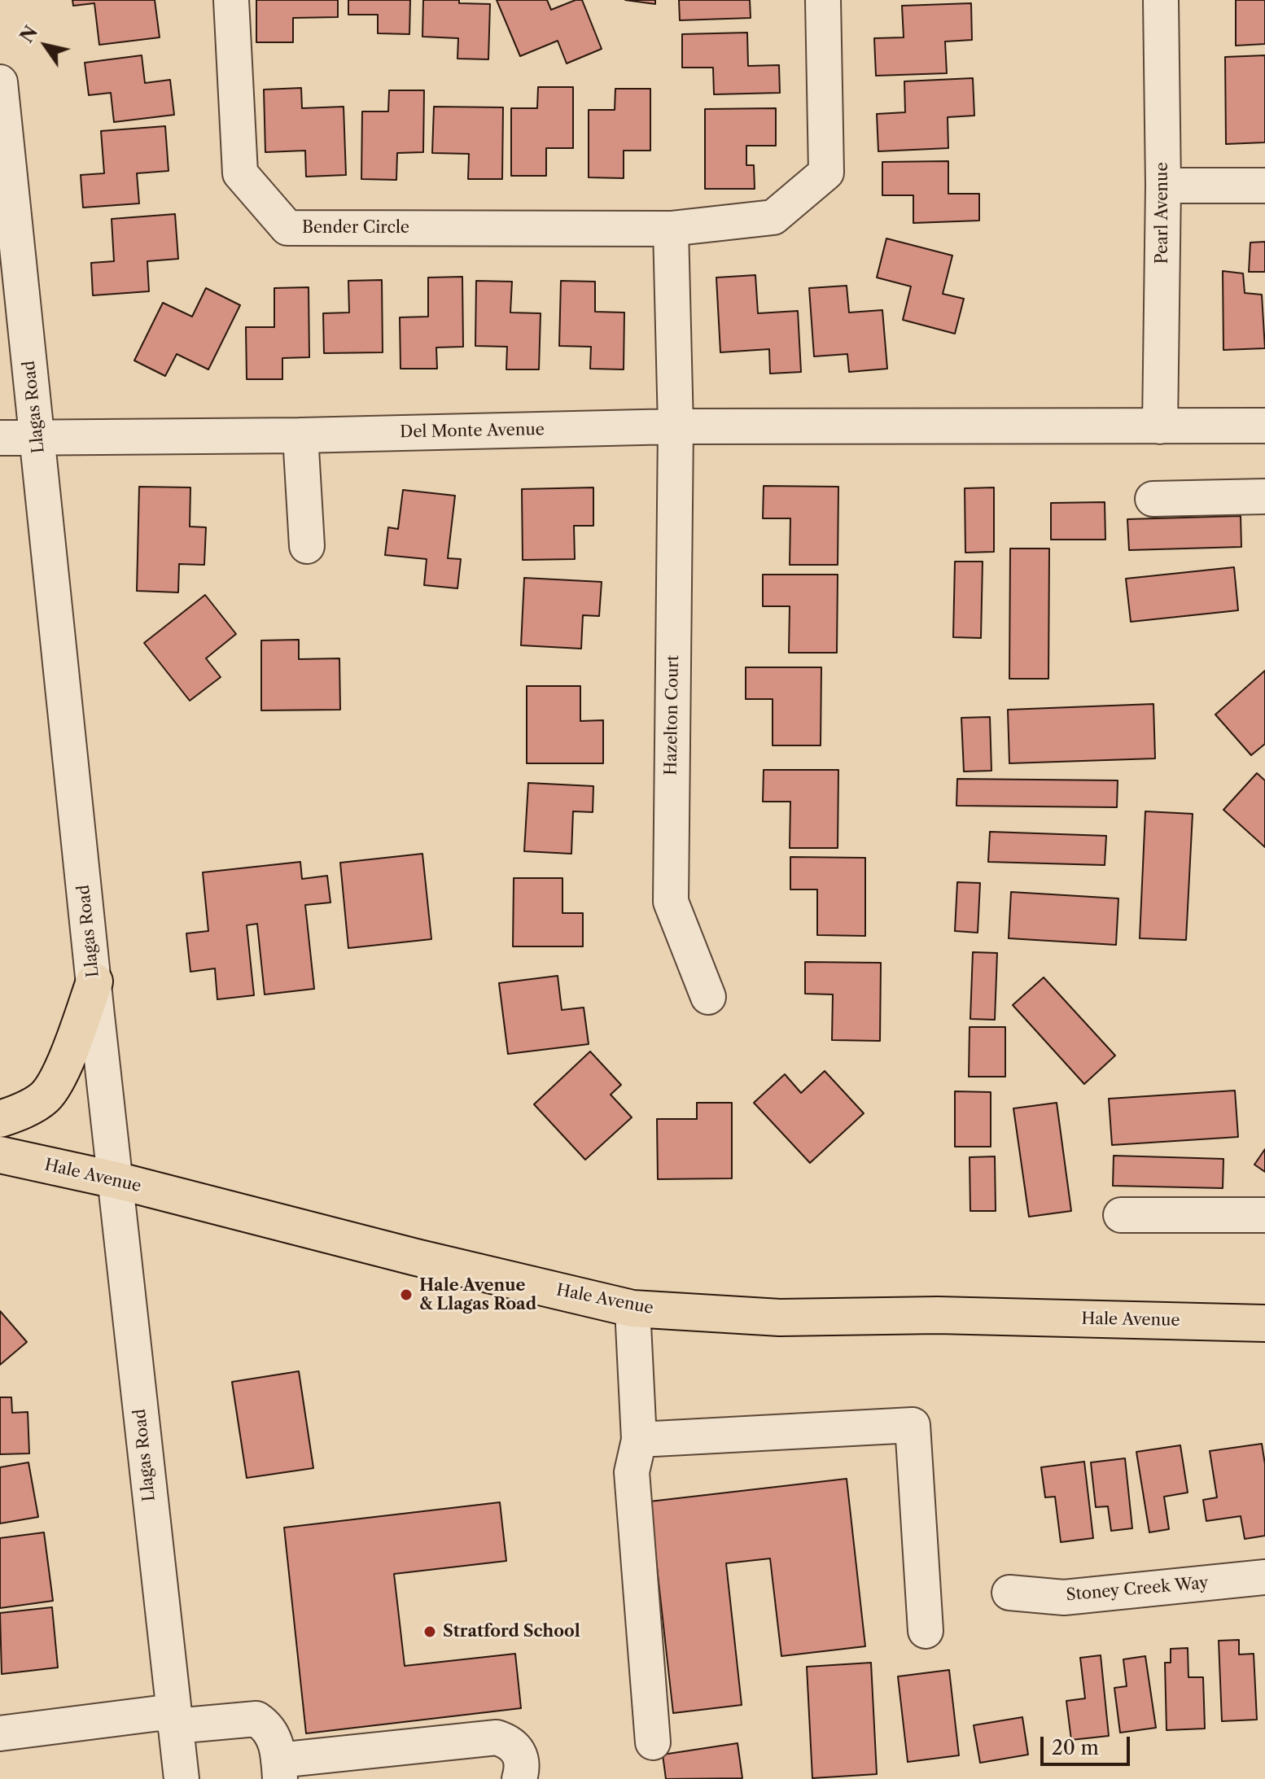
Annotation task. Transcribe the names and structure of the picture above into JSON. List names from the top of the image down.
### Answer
{
  "streets": {
    "main road": ["Hale Avenue"],
    "street": [
      "Pearl Avenue",
      "Bender Circle",
      "Llagas Road",
      "Del Monte Avenue",
      "Hazelton Court",
      "Stoney Creek Way"
    ]
  },
  "crossings": [
    ["Pearl Avenue", "Del Monte Avenue"],
    ["Llagas Road", "Del Monte Avenue"],
    ["Llagas Road", "Hale Avenue"],
    ["Del Monte Avenue", "Hazelton Court"]
  ],
  "places": ["Hale Avenue & Llagas Road", "Stratford School"],
  "scale_bar": "20 m",
  "north": "top left"
}
